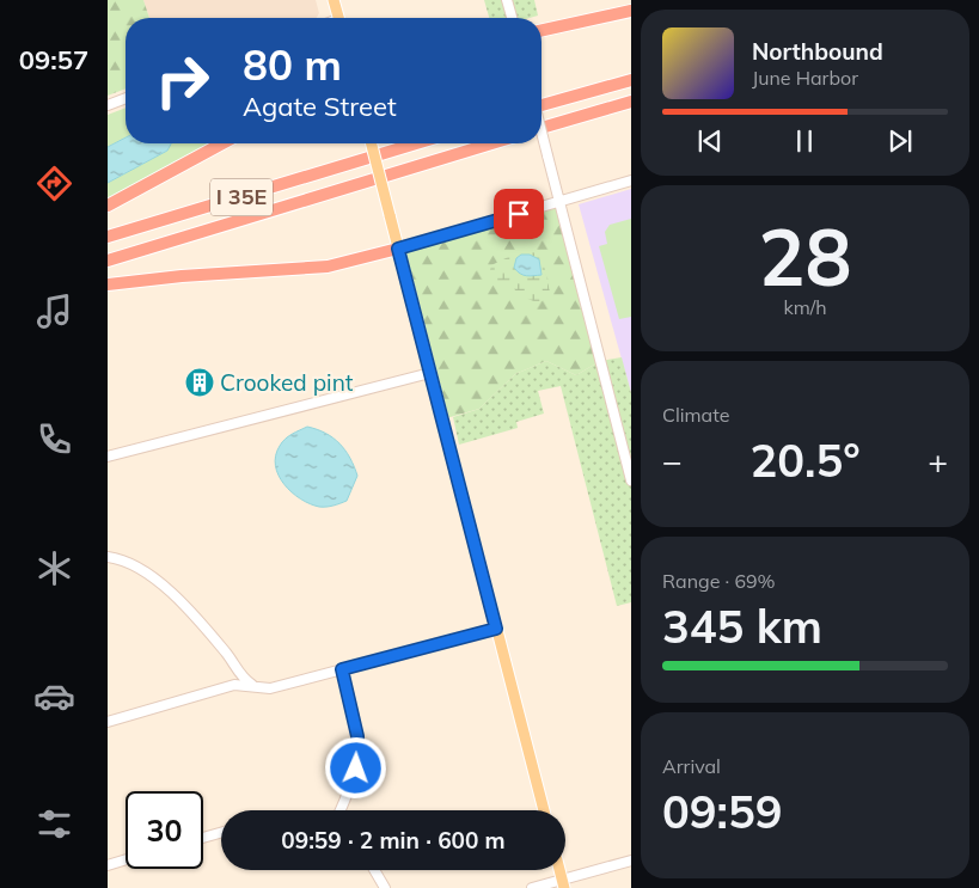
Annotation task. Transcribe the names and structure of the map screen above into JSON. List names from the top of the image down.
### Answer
{
  "streets": {
    "highway": ["I 35E"]
  },
  "places": {
    "building": ["Crooked pint"]
  },
  "page": {
    "tabs": "09:57",
    "turn": ["80 m", "Agate Street"],
    "song": ["Northbound", "June Harbor"],
    "tile": [
      ["28", "km/h"],
      "Climate",
      ["Range · 69%", "345 km"],
      ["Arrival", "09:59"]
    ],
    "heat": ["−", "20.5°", "+"],
    "limit": "30",
    "trip": "09:59 · 2 min · 600 m"
  }
}
